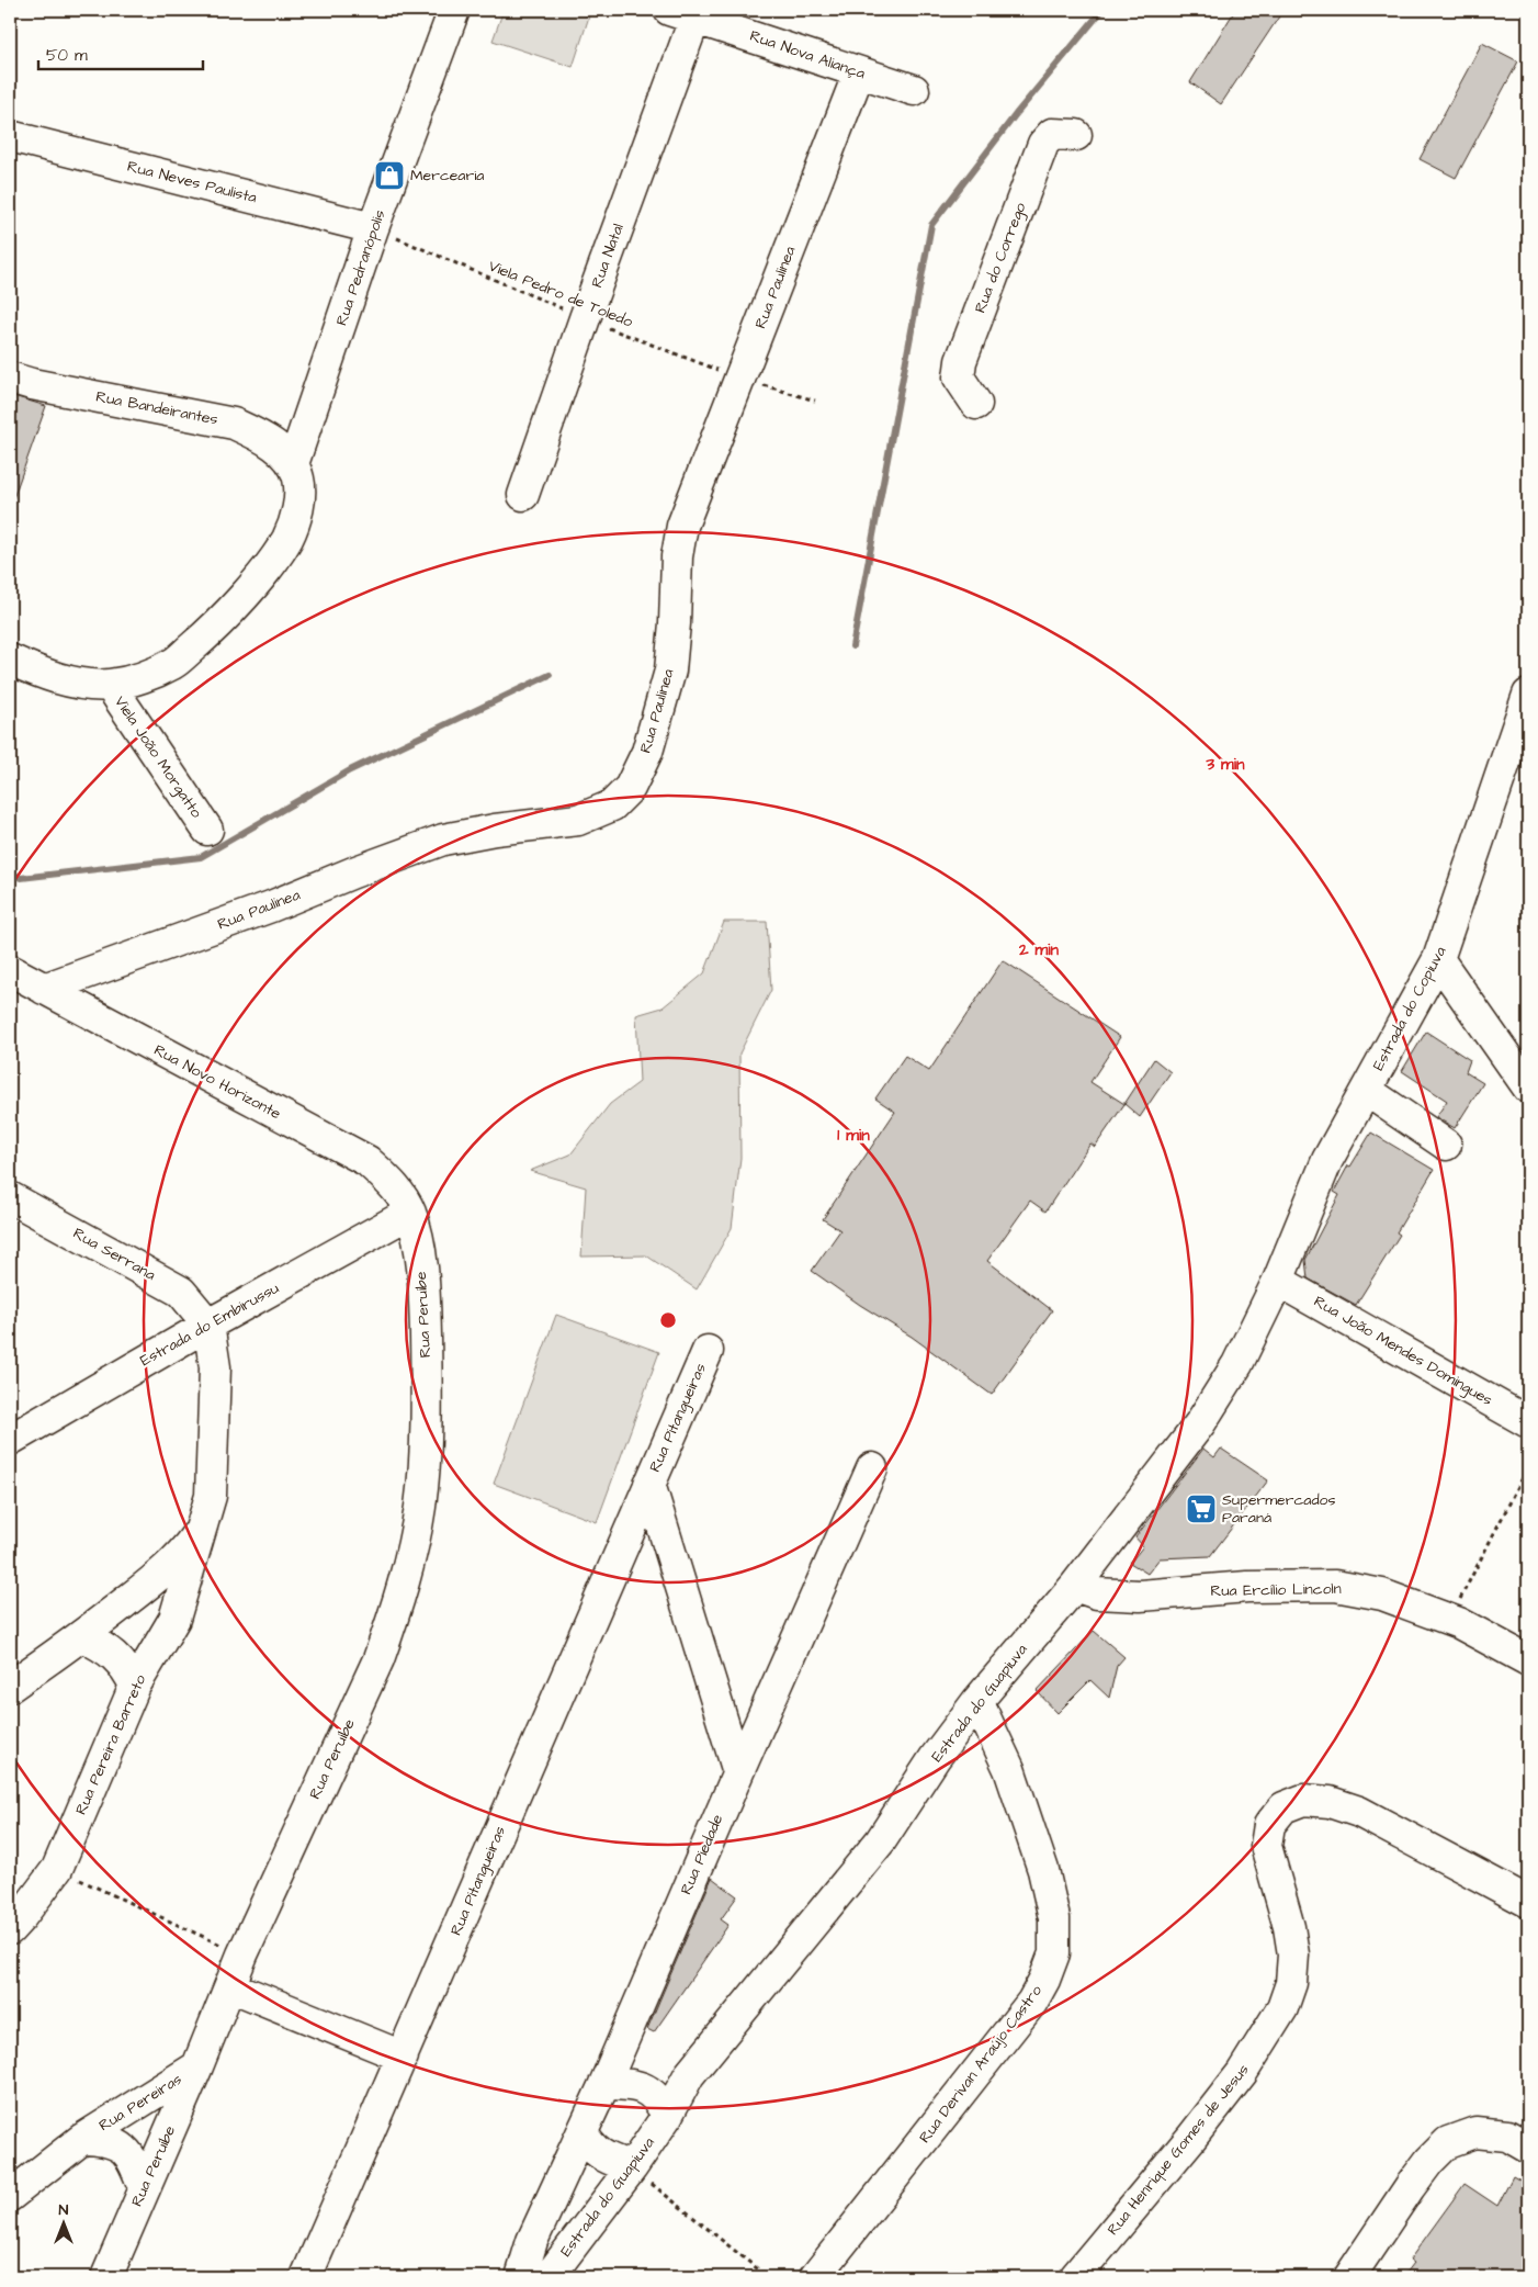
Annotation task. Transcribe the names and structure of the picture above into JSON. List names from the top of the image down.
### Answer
{
  "streets": {
    "street": [
      "Rua Nova Aliança",
      "Rua Neves Paulista",
      "Rua Natal",
      "Rua do Corrego",
      "Rua Pedranópolis",
      "Rua Paulinea",
      "Rua Bandeirantes",
      "Viela João Morgatto",
      "Estrada do Copiuva",
      "Rua Novo Horizonte",
      "Rua Serrana",
      "Rua Peruíbe",
      "Estrada do Embirussu",
      "Rua João Mendes Domingues",
      "Rua Pitangueiras",
      "Rua Ercílio Lincoln",
      "Estrada do Guapiuva",
      "Rua Pereira Barreto",
      "Rua Piedade",
      "Rua Derivan Araújo Castro",
      "Rua Pereiras",
      "Rua Henrique Gomes de Jesus"
    ],
    "path": ["Viela Pedro de Toledo"]
  },
  "crossings": [
    ["Rua Nova Aliança", "Rua Natal"],
    ["Rua Nova Aliança", "Rua Paulinea"],
    ["Rua Neves Paulista", "Rua Pedranópolis"],
    ["Rua Neves Paulista", "Viela Pedro de Toledo"],
    ["Rua Natal", "Viela Pedro de Toledo"],
    ["Rua Pedranópolis", "Viela Pedro de Toledo"],
    ["Rua Pedranópolis", "Rua Bandeirantes"],
    ["Rua Paulinea", "Viela Pedro de Toledo"],
    ["Rua Paulinea", "Rua Novo Horizonte"],
    ["Estrada do Copiuva", "Rua João Mendes Domingues"],
    ["Estrada do Copiuva", "Estrada do Guapiuva"],
    ["Rua Novo Horizonte", "Rua Peruíbe"],
    ["Rua Novo Horizonte", "Estrada do Embirussu"],
    ["Rua Serrana", "Estrada do Embirussu"],
    ["Rua Serrana", "Rua Pereira Barreto"],
    ["Rua Peruíbe", "Estrada do Embirussu"],
    ["Rua Peruíbe", "Rua Pereiras"],
    ["Estrada do Embirussu", "Rua Pereira Barreto"],
    ["Rua João Mendes Domingues", "Estrada do Guapiuva"],
    ["Rua Pitangueiras", "Rua Piedade"],
    ["Rua Ercílio Lincoln", "Estrada do Guapiuva"],
    ["Estrada do Guapiuva", "Rua Piedade"],
    ["Estrada do Guapiuva", "Rua Derivan Araújo Castro"]
  ],
  "places": {
    "shop": ["Mercearia"],
    "supermarket": ["Supermercados Paraná"]
  },
  "scale_bar": "50 m",
  "north": "top",
  "rings": ["3 min", "2 min", "1 min"]
}
